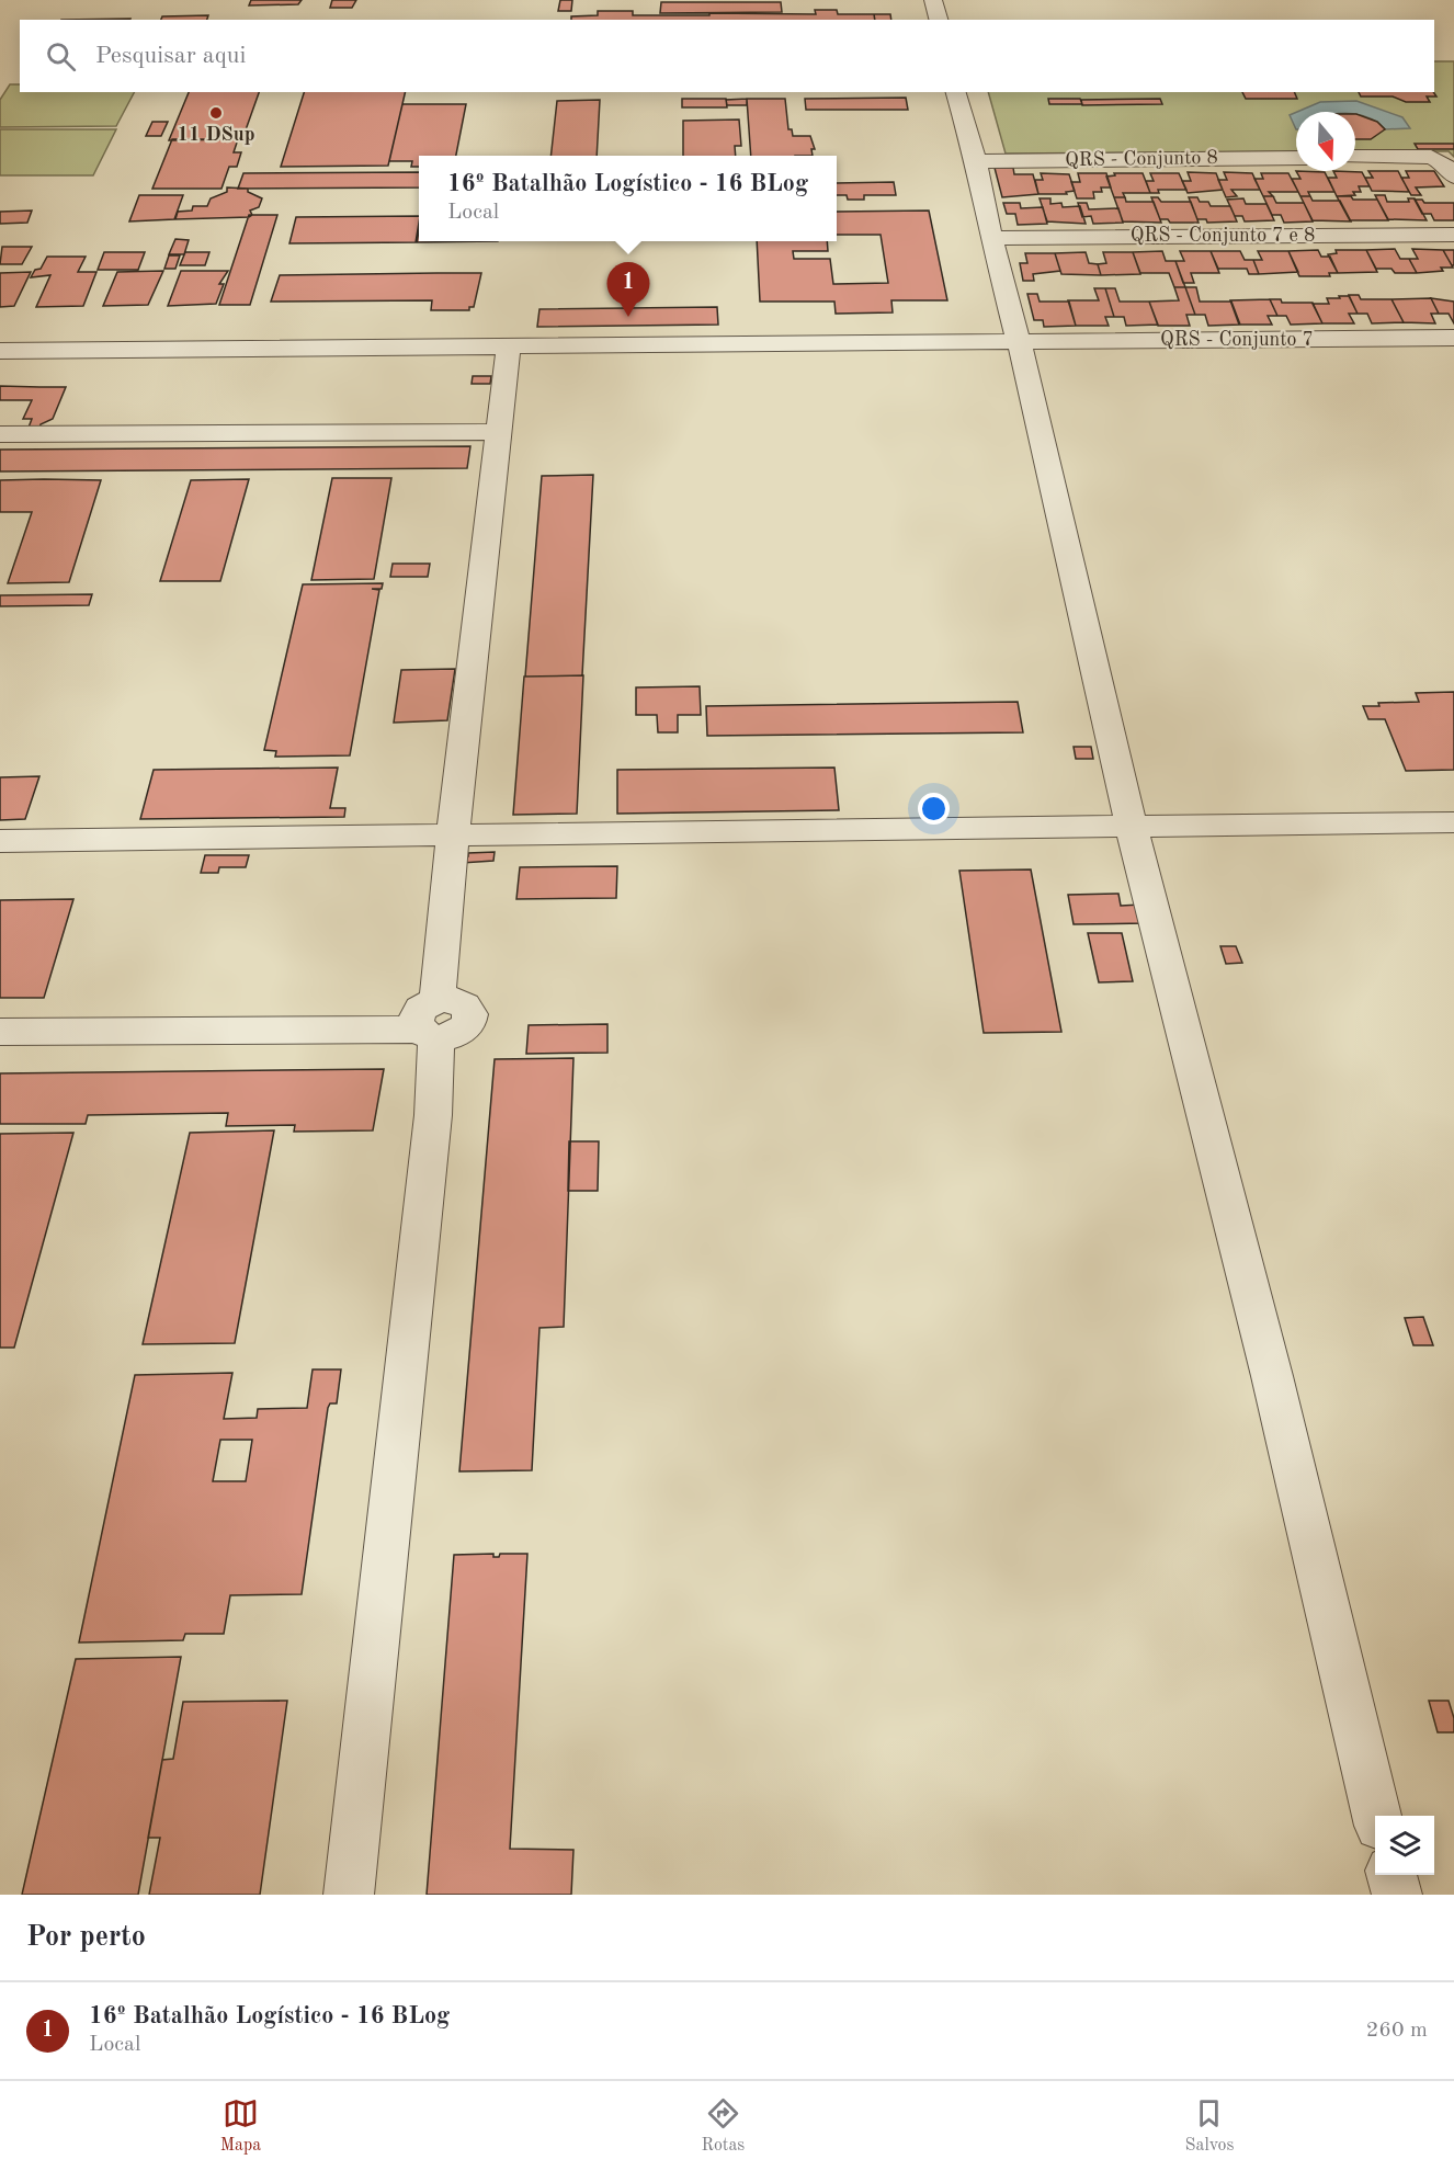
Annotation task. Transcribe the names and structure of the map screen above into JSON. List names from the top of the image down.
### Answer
{
  "streets": {
    "street": ["QRS - Conjunto 8", "QRS - Conjunto 7 e 8", "QRS - Conjunto 7"]
  },
  "places": ["11 DSup"],
  "north": "bottom",
  "page": {
    "search": "Pesquisar aqui",
    "popup": ["16º Batalhão Logístico - 16 BLog", "Local"],
    "pins": "1",
    "heading": "Por perto",
    "list": [
      {
        "mark": "1",
        "name": "16º Batalhão Logístico - 16 BLog",
        "note": "Local",
        "value": "260 m"
      }
    ],
    "nav": ["Mapa", "Rotas", "Salvos"]
  }
}
